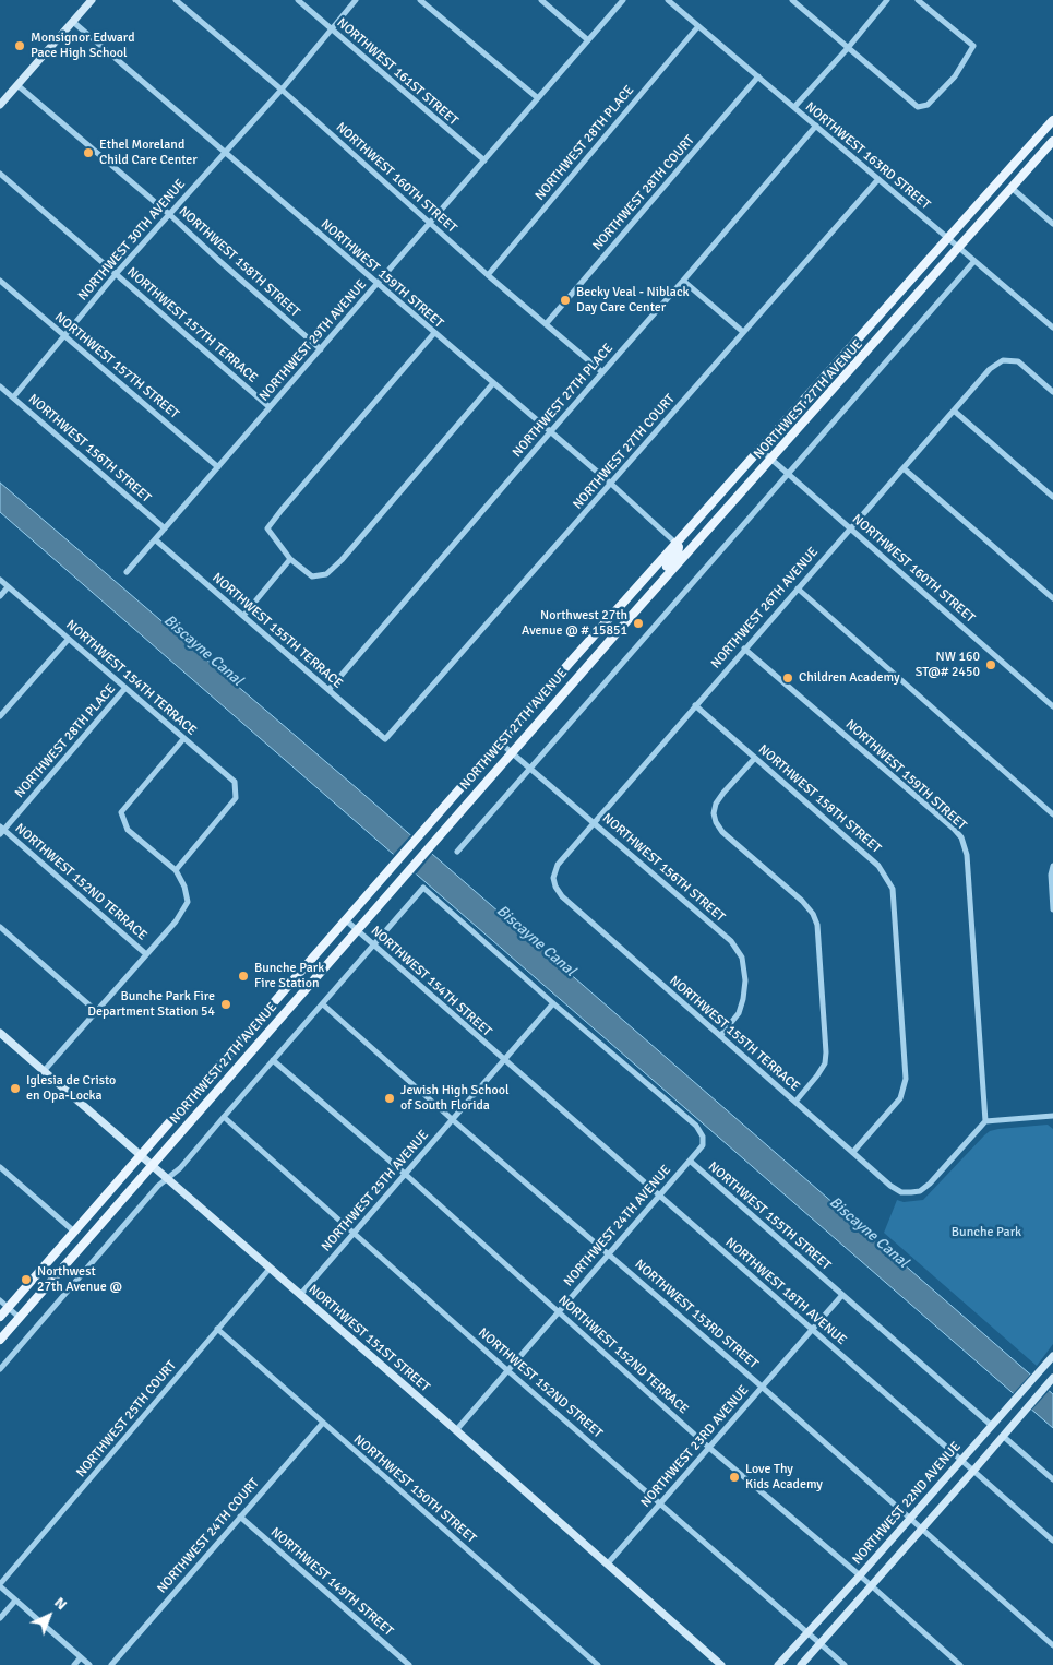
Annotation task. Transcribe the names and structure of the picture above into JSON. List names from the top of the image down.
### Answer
{
  "streets": {
    "main road": ["NORTHWEST 27TH AVENUE"],
    "street": [
      "NORTHWEST 161ST STREET",
      "NORTHWEST 28TH PLACE",
      "NORTHWEST 163RD STREET",
      "NORTHWEST 160TH STREET",
      "NORTHWEST 28TH COURT",
      "NORTHWEST 30TH AVENUE",
      "NORTHWEST 158TH STREET",
      "NORTHWEST 159TH STREET",
      "NORTHWEST 157TH TERRACE",
      "NORTHWEST 29TH AVENUE",
      "NORTHWEST 157TH STREET",
      "NORTHWEST 27TH PLACE",
      "NORTHWEST 156TH STREET",
      "NORTHWEST 27TH COURT",
      "NORTHWEST 26TH AVENUE",
      "NORTHWEST 155TH TERRACE",
      "NORTHWEST 154TH TERRACE",
      "NORTHWEST 152ND TERRACE",
      "NORTHWEST 154TH STREET",
      "NORTHWEST 25TH AVENUE",
      "NORTHWEST 155TH STREET",
      "NORTHWEST 24TH AVENUE",
      "NORTHWEST 18TH AVENUE",
      "NORTHWEST 153RD STREET",
      "NORTHWEST 151ST STREET",
      "NORTHWEST 152ND STREET",
      "NORTHWEST 25TH COURT",
      "NORTHWEST 23RD AVENUE",
      "NORTHWEST 150TH STREET",
      "NORTHWEST 22ND AVENUE",
      "NORTHWEST 24TH COURT",
      "NORTHWEST 149TH STREET"
    ]
  },
  "crossings": [
    ["NORTHWEST 161ST STREET", "NORTHWEST 30TH AVENUE"],
    ["NORTHWEST 161ST STREET", "NORTHWEST 29TH AVENUE"],
    ["NORTHWEST 28TH PLACE", "NORTHWEST 163RD STREET"],
    ["NORTHWEST 28TH PLACE", "NORTHWEST 160TH STREET"],
    ["NORTHWEST 28TH PLACE", "NORTHWEST 154TH TERRACE"],
    ["NORTHWEST 28TH PLACE", "NORTHWEST 152ND TERRACE"],
    ["NORTHWEST 163RD STREET", "NORTHWEST 28TH COURT"],
    ["NORTHWEST 163RD STREET", "NORTHWEST 27TH AVENUE"],
    ["NORTHWEST 163RD STREET", "NORTHWEST 27TH PLACE"],
    ["NORTHWEST 163RD STREET", "NORTHWEST 27TH COURT"],
    ["NORTHWEST 160TH STREET", "NORTHWEST 28TH COURT"],
    ["NORTHWEST 160TH STREET", "NORTHWEST 30TH AVENUE"],
    ["NORTHWEST 160TH STREET", "NORTHWEST 29TH AVENUE"],
    ["NORTHWEST 160TH STREET", "NORTHWEST 27TH AVENUE"],
    ["NORTHWEST 160TH STREET", "NORTHWEST 27TH PLACE"],
    ["NORTHWEST 160TH STREET", "NORTHWEST 26TH AVENUE"],
    ["NORTHWEST 30TH AVENUE", "NORTHWEST 158TH STREET"],
    ["NORTHWEST 30TH AVENUE", "NORTHWEST 159TH STREET"],
    ["NORTHWEST 30TH AVENUE", "NORTHWEST 157TH TERRACE"],
    ["NORTHWEST 30TH AVENUE", "NORTHWEST 157TH STREET"],
    ["NORTHWEST 30TH AVENUE", "NORTHWEST 156TH STREET"],
    ["NORTHWEST 158TH STREET", "NORTHWEST 29TH AVENUE"],
    ["NORTHWEST 158TH STREET", "NORTHWEST 26TH AVENUE"],
    ["NORTHWEST 158TH STREET", "NORTHWEST 155TH TERRACE"],
    ["NORTHWEST 159TH STREET", "NORTHWEST 29TH AVENUE"],
    ["NORTHWEST 159TH STREET", "NORTHWEST 27TH AVENUE"],
    ["NORTHWEST 159TH STREET", "NORTHWEST 27TH PLACE"],
    ["NORTHWEST 159TH STREET", "NORTHWEST 27TH COURT"],
    ["NORTHWEST 159TH STREET", "NORTHWEST 26TH AVENUE"],
    ["NORTHWEST 159TH STREET", "NORTHWEST 155TH TERRACE"],
    ["NORTHWEST 157TH TERRACE", "NORTHWEST 29TH AVENUE"],
    ["NORTHWEST 29TH AVENUE", "NORTHWEST 157TH STREET"],
    ["NORTHWEST 29TH AVENUE", "NORTHWEST 156TH STREET"],
    ["NORTHWEST 29TH AVENUE", "NORTHWEST 155TH TERRACE"],
    ["NORTHWEST 27TH AVENUE", "NORTHWEST 156TH STREET"],
    ["NORTHWEST 27TH AVENUE", "NORTHWEST 154TH STREET"],
    ["NORTHWEST 27TH AVENUE", "NORTHWEST 151ST STREET"],
    ["NORTHWEST 27TH PLACE", "NORTHWEST 155TH TERRACE"],
    ["NORTHWEST 156TH STREET", "NORTHWEST 26TH AVENUE"],
    ["NORTHWEST 156TH STREET", "NORTHWEST 155TH TERRACE"],
    ["NORTHWEST 27TH COURT", "NORTHWEST 155TH TERRACE"],
    ["NORTHWEST 26TH AVENUE", "NORTHWEST 155TH TERRACE"],
    ["NORTHWEST 152ND TERRACE", "NORTHWEST 25TH AVENUE"],
    ["NORTHWEST 152ND TERRACE", "NORTHWEST 24TH AVENUE"],
    ["NORTHWEST 152ND TERRACE", "NORTHWEST 23RD AVENUE"],
    ["NORTHWEST 152ND TERRACE", "NORTHWEST 22ND AVENUE"],
    ["NORTHWEST 154TH STREET", "NORTHWEST 25TH AVENUE"],
    ["NORTHWEST 154TH STREET", "NORTHWEST 155TH STREET"],
    ["NORTHWEST 154TH STREET", "NORTHWEST 18TH AVENUE"],
    ["NORTHWEST 25TH AVENUE", "NORTHWEST 155TH STREET"],
    ["NORTHWEST 25TH AVENUE", "NORTHWEST 18TH AVENUE"],
    ["NORTHWEST 25TH AVENUE", "NORTHWEST 153RD STREET"],
    ["NORTHWEST 25TH AVENUE", "NORTHWEST 151ST STREET"],
    ["NORTHWEST 25TH AVENUE", "NORTHWEST 152ND STREET"],
    ["NORTHWEST 155TH STREET", "NORTHWEST 24TH AVENUE"],
    ["NORTHWEST 155TH STREET", "NORTHWEST 23RD AVENUE"],
    ["NORTHWEST 155TH STREET", "NORTHWEST 22ND AVENUE"],
    ["NORTHWEST 24TH AVENUE", "NORTHWEST 18TH AVENUE"],
    ["NORTHWEST 24TH AVENUE", "NORTHWEST 153RD STREET"],
    ["NORTHWEST 24TH AVENUE", "NORTHWEST 151ST STREET"],
    ["NORTHWEST 24TH AVENUE", "NORTHWEST 152ND STREET"],
    ["NORTHWEST 18TH AVENUE", "NORTHWEST 23RD AVENUE"],
    ["NORTHWEST 18TH AVENUE", "NORTHWEST 22ND AVENUE"],
    ["NORTHWEST 153RD STREET", "NORTHWEST 23RD AVENUE"],
    ["NORTHWEST 153RD STREET", "NORTHWEST 22ND AVENUE"],
    ["NORTHWEST 151ST STREET", "NORTHWEST 25TH COURT"],
    ["NORTHWEST 151ST STREET", "NORTHWEST 23RD AVENUE"],
    ["NORTHWEST 152ND STREET", "NORTHWEST 23RD AVENUE"],
    ["NORTHWEST 152ND STREET", "NORTHWEST 22ND AVENUE"],
    ["NORTHWEST 25TH COURT", "NORTHWEST 150TH STREET"],
    ["NORTHWEST 150TH STREET", "NORTHWEST 24TH COURT"],
    ["NORTHWEST 24TH COURT", "NORTHWEST 149TH STREET"]
  ],
  "water": ["Biscayne Canal"],
  "parks": ["Bunche Park"],
  "places": [
    "Monsignor Edward Pace High School",
    "Ethel Moreland Child Care Center",
    "Becky Veal - Niblack Day Care Center",
    "Northwest 27th Avenue @ # 15851",
    "NW 160 ST@# 2450",
    "Children Academy",
    "Bunche Park Fire Station",
    "Bunche Park Fire Department Station 54",
    "Iglesia de Cristo en Opa-Locka",
    "Jewish High School of South Florida",
    "Northwest 27th Avenue @",
    "Love Thy Kids Academy"
  ],
  "north": "top right"
}
